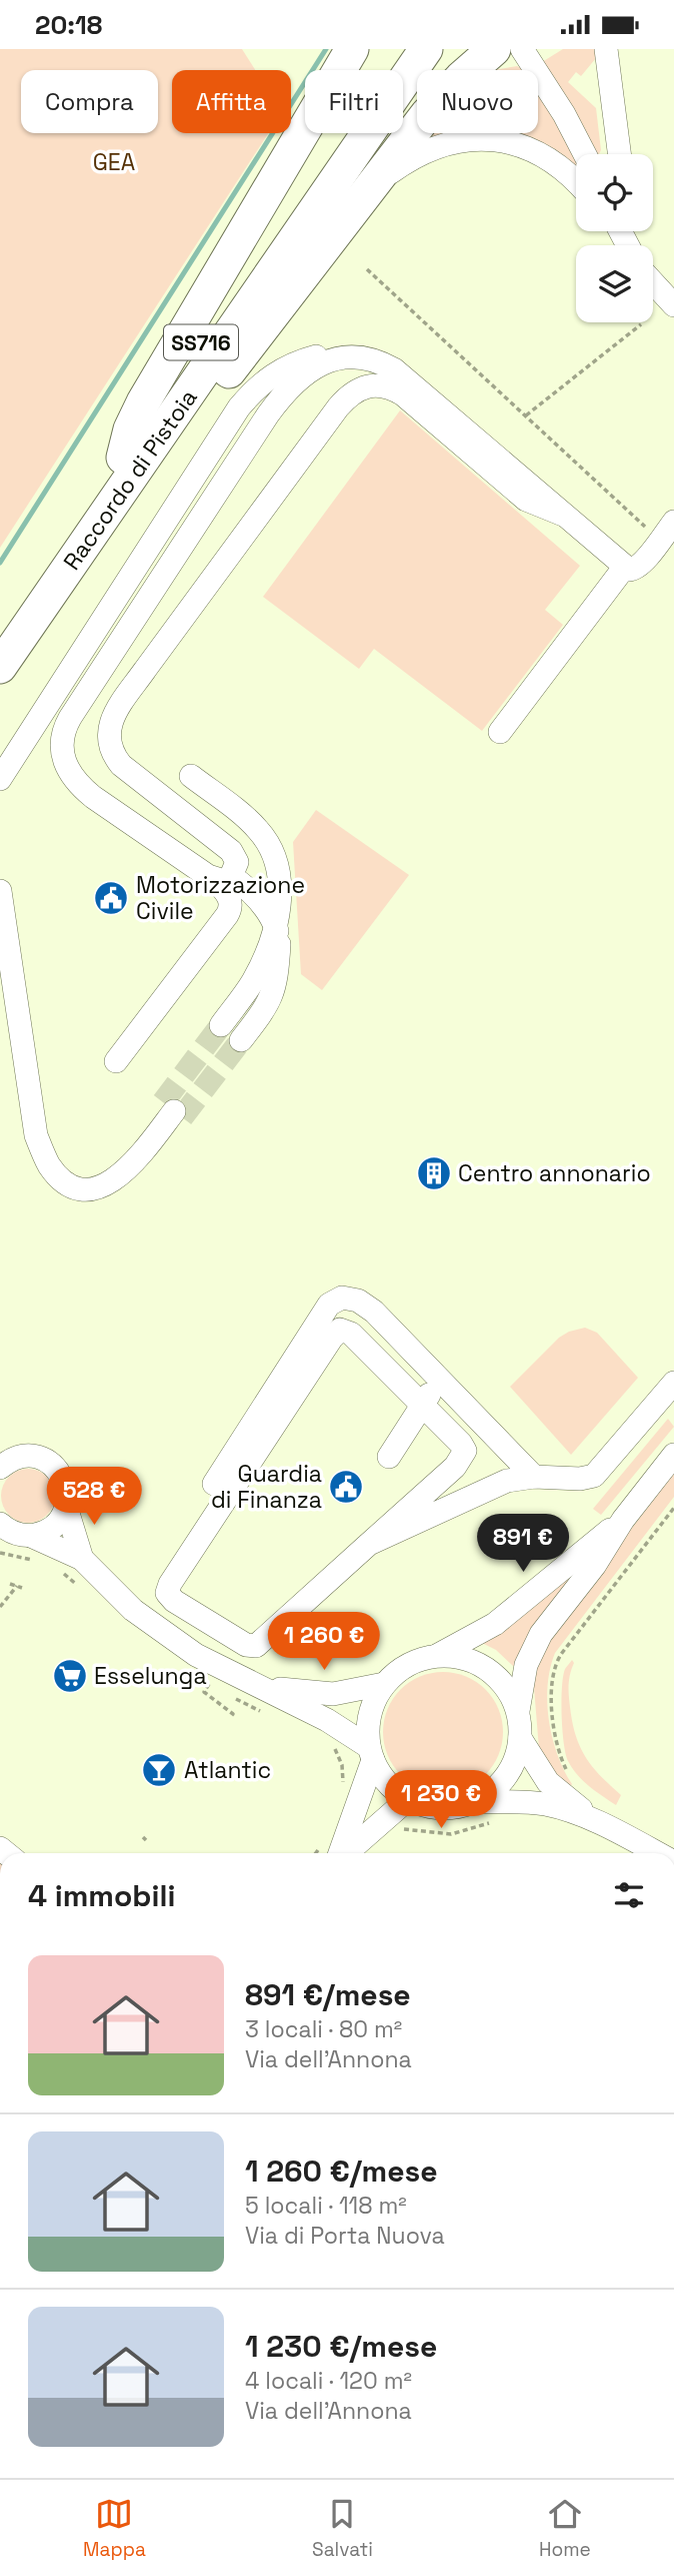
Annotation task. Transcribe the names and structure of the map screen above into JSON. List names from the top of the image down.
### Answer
{
  "streets": {
    "highway": ["SS716", "Raccordo di Pistoia"]
  },
  "parks": ["GEA"],
  "places": {
    "public building": ["Motorizzazione Civile", "Guardia di Finanza"],
    "building": ["Centro annonario"],
    "supermarket": ["Esselunga"],
    "bar": ["Atlantic"]
  },
  "page": {
    "status": "20:18",
    "chip": [
      "Compra",
      "Affitta",
      "Filtri",
      "Nuovo"
    ],
    "price": [
      "528 €",
      "891 €",
      "1 260 €",
      "1 230 €"
    ],
    "heading": "4 immobili",
    "list": [
      {
        "name": "891 €/mese",
        "note": "3 locali · 80 m² · Via dell'Annona"
      },
      {
        "name": "1 260 €/mese",
        "note": "5 locali · 118 m² · Via di Porta Nuova"
      },
      {
        "name": "1 230 €/mese",
        "note": "4 locali · 120 m² · Via dell'Annona"
      }
    ],
    "tabs": ["Mappa", "Salvati", "Home"]
  }
}
